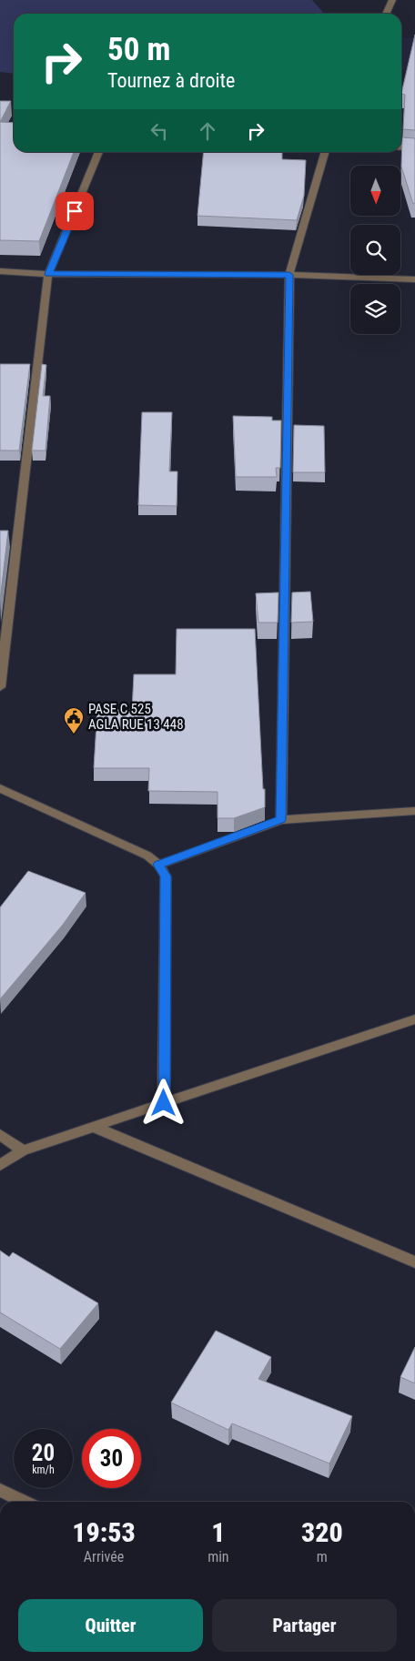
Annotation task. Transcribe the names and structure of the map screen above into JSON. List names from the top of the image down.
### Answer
{
  "places": {
    "public building": ["PASE C 525 AGLA RUE 13 448"]
  },
  "north": "bottom",
  "page": {
    "turn": ["50 m", "Tournez à droite"],
    "speed": "20 km/h",
    "limit": "30",
    "eta": [
      "19:53",
      "Arrivée",
      "1",
      "min",
      "320",
      "m"
    ],
    "buttons": ["Quitter", "Partager"]
  }
}
